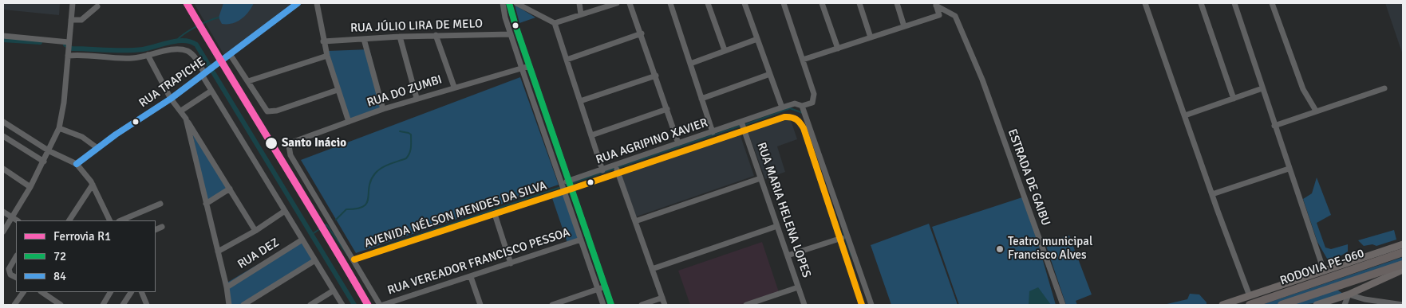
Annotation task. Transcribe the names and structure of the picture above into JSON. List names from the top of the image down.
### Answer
{
  "streets": {
    "highway": ["RODOVIA PE-060"],
    "street": [
      "RUA JÚLIO LIRA DE MELO",
      "RUA TRAPICHE",
      "RUA DO ZUMBI",
      "RUA AGRIPINO XAVIER",
      "ESTRADA DE GAIBU",
      "RUA MARIA HELENA LOPES",
      "AVENIDA NÉLSON MENDES DA SILVA",
      "RUA DEZ",
      "RUA VEREADOR FRANCISCO PESSOA"
    ]
  },
  "crossings": [
    ["RUA DO ZUMBI", "AVENIDA NÉLSON MENDES DA SILVA"],
    ["RUA AGRIPINO XAVIER", "RUA MARIA HELENA LOPES"],
    ["RUA AGRIPINO XAVIER", "AVENIDA NÉLSON MENDES DA SILVA"]
  ],
  "places": ["Santo Inácio", "Teatro municipal Francisco Alves"],
  "lines": ["rail line R1", "transit line 72", "transit line 84"],
  "legend": ["Ferrovia R1", "72", "84"]
}
